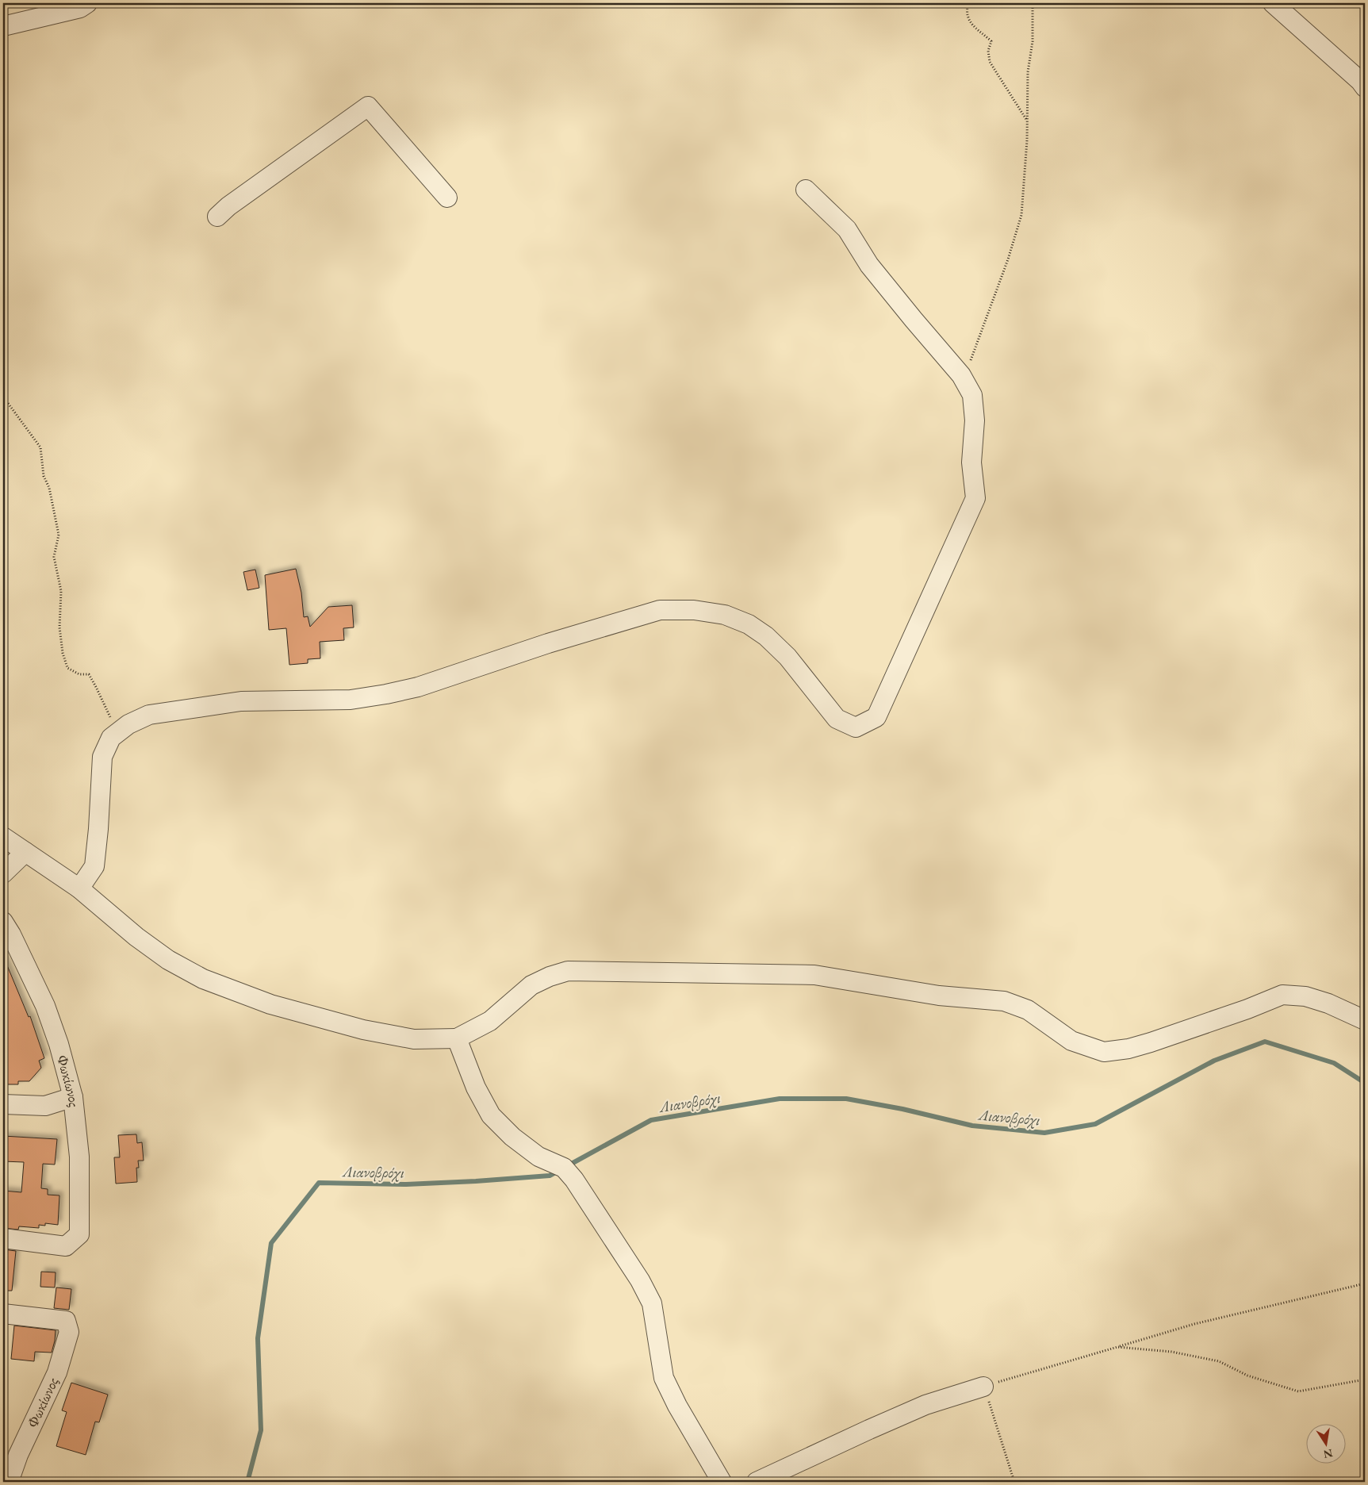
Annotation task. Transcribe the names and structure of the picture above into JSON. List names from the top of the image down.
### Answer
{
  "streets": {
    "street": ["Φωκίωνος"]
  },
  "water": ["Λιανοβρόχι"],
  "north": "bottom"
}
